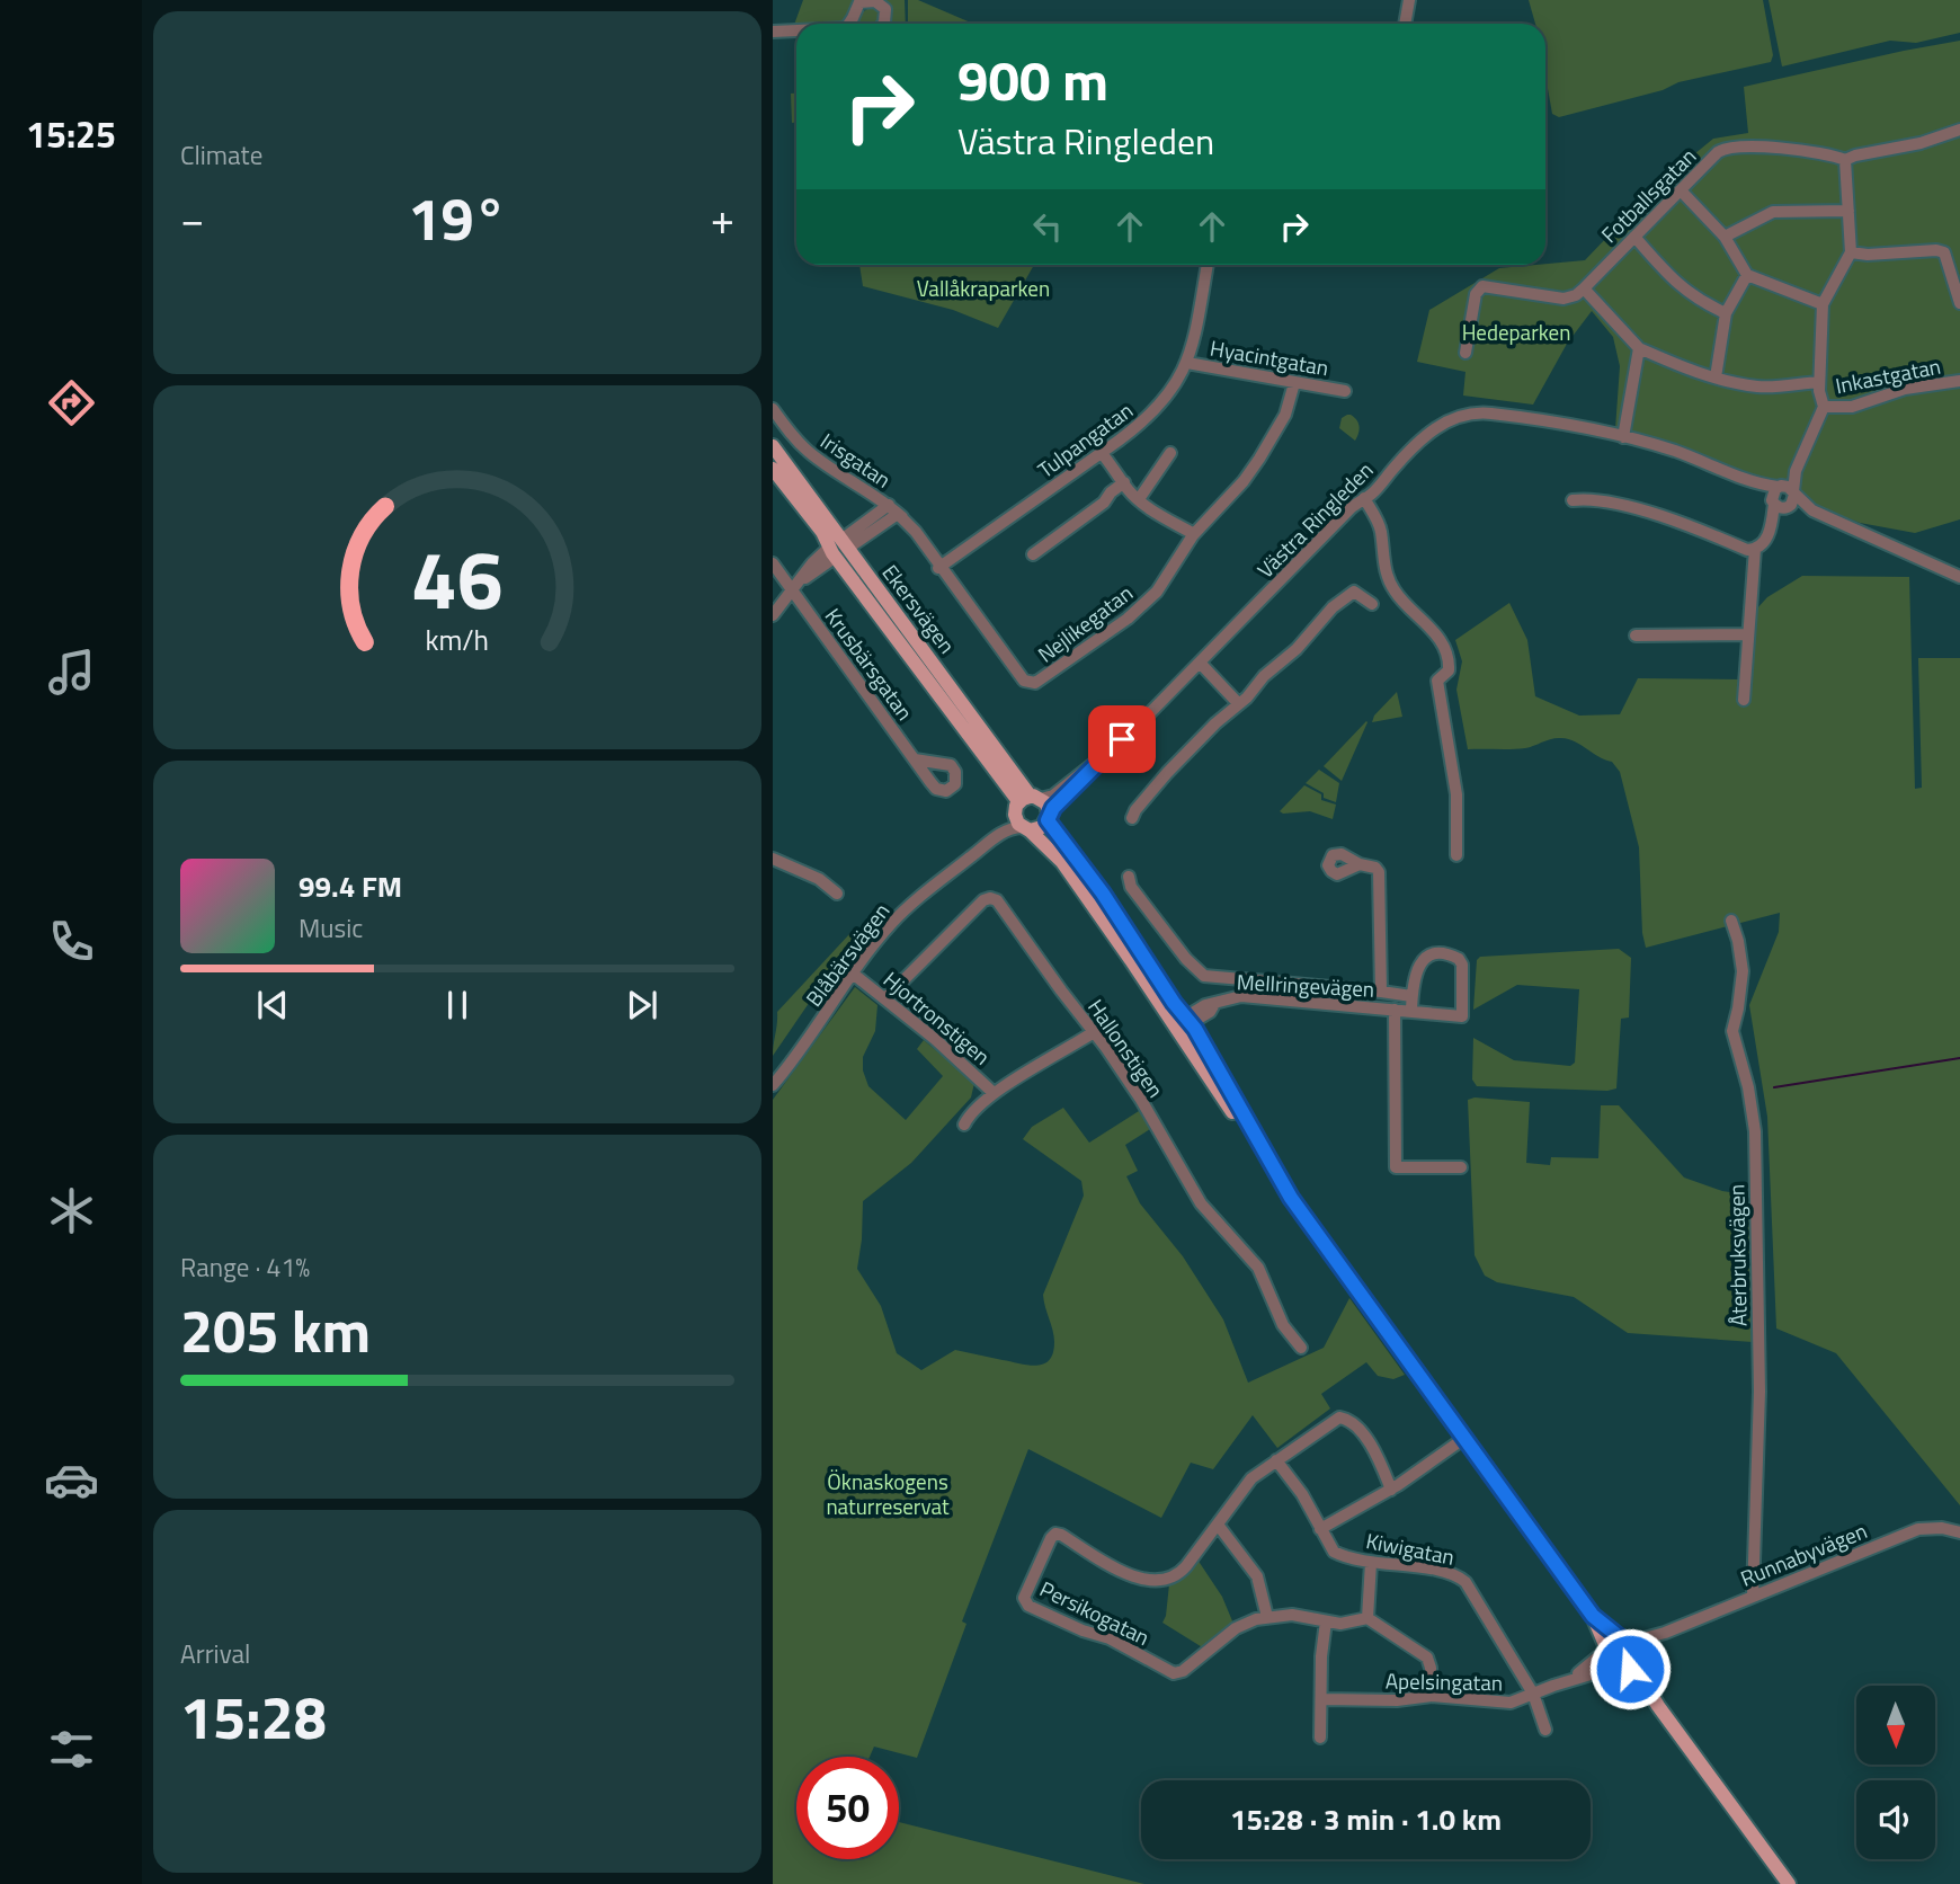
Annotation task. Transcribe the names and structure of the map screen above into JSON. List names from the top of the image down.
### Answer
{
  "streets": {
    "main road": ["Ekersvägen"],
    "street": [
      "Fotballsgatan",
      "Hyacintgatan",
      "Inkastgatan",
      "Tulpangatan",
      "Irisgatan",
      "Västra Ringleden",
      "Nejlikegatan",
      "Krusbärsgatan",
      "Blåbärsvägen",
      "Mellringevägen",
      "Hjortronstigen",
      "Hallonstigen",
      "Återbruksvägen",
      "Kiwigatan",
      "Runnabyvägen",
      "Persikogatan",
      "Apelsingatan"
    ]
  },
  "crossings": [
    ["Hyacintgatan", "Tulpangatan"],
    ["Hyacintgatan", "Nejlikegatan"],
    ["Tulpangatan", "Nejlikegatan"],
    ["Irisgatan", "Ekersvägen"],
    ["Irisgatan", "Nejlikegatan"],
    ["Irisgatan", "Krusbärsgatan"],
    ["Västra Ringleden", "Ekersvägen"],
    ["Västra Ringleden", "Blåbärsvägen"],
    ["Ekersvägen", "Blåbärsvägen"],
    ["Blåbärsvägen", "Hjortronstigen"],
    ["Hjortronstigen", "Hallonstigen"],
    ["Återbruksvägen", "Runnabyvägen"],
    ["Kiwigatan", "Apelsingatan"],
    ["Runnabyvägen", "Apelsingatan"]
  ],
  "parks": ["Vallåkraparken", "Hedeparken", "Öknaskogens naturreservat"],
  "north": "bottom",
  "page": {
    "tabs": "15:25",
    "tile": [
      "Climate",
      ["Range · 41%", "205 km"],
      ["Arrival", "15:28"]
    ],
    "turn": ["900 m", "Västra Ringleden"],
    "heat": ["−", "19°", "+"],
    "song": ["99.4 FM", "Music"],
    "limit": "50",
    "trip": "15:28 · 3 min · 1.0 km",
    "gauge": ["46", "km/h"]
  }
}
